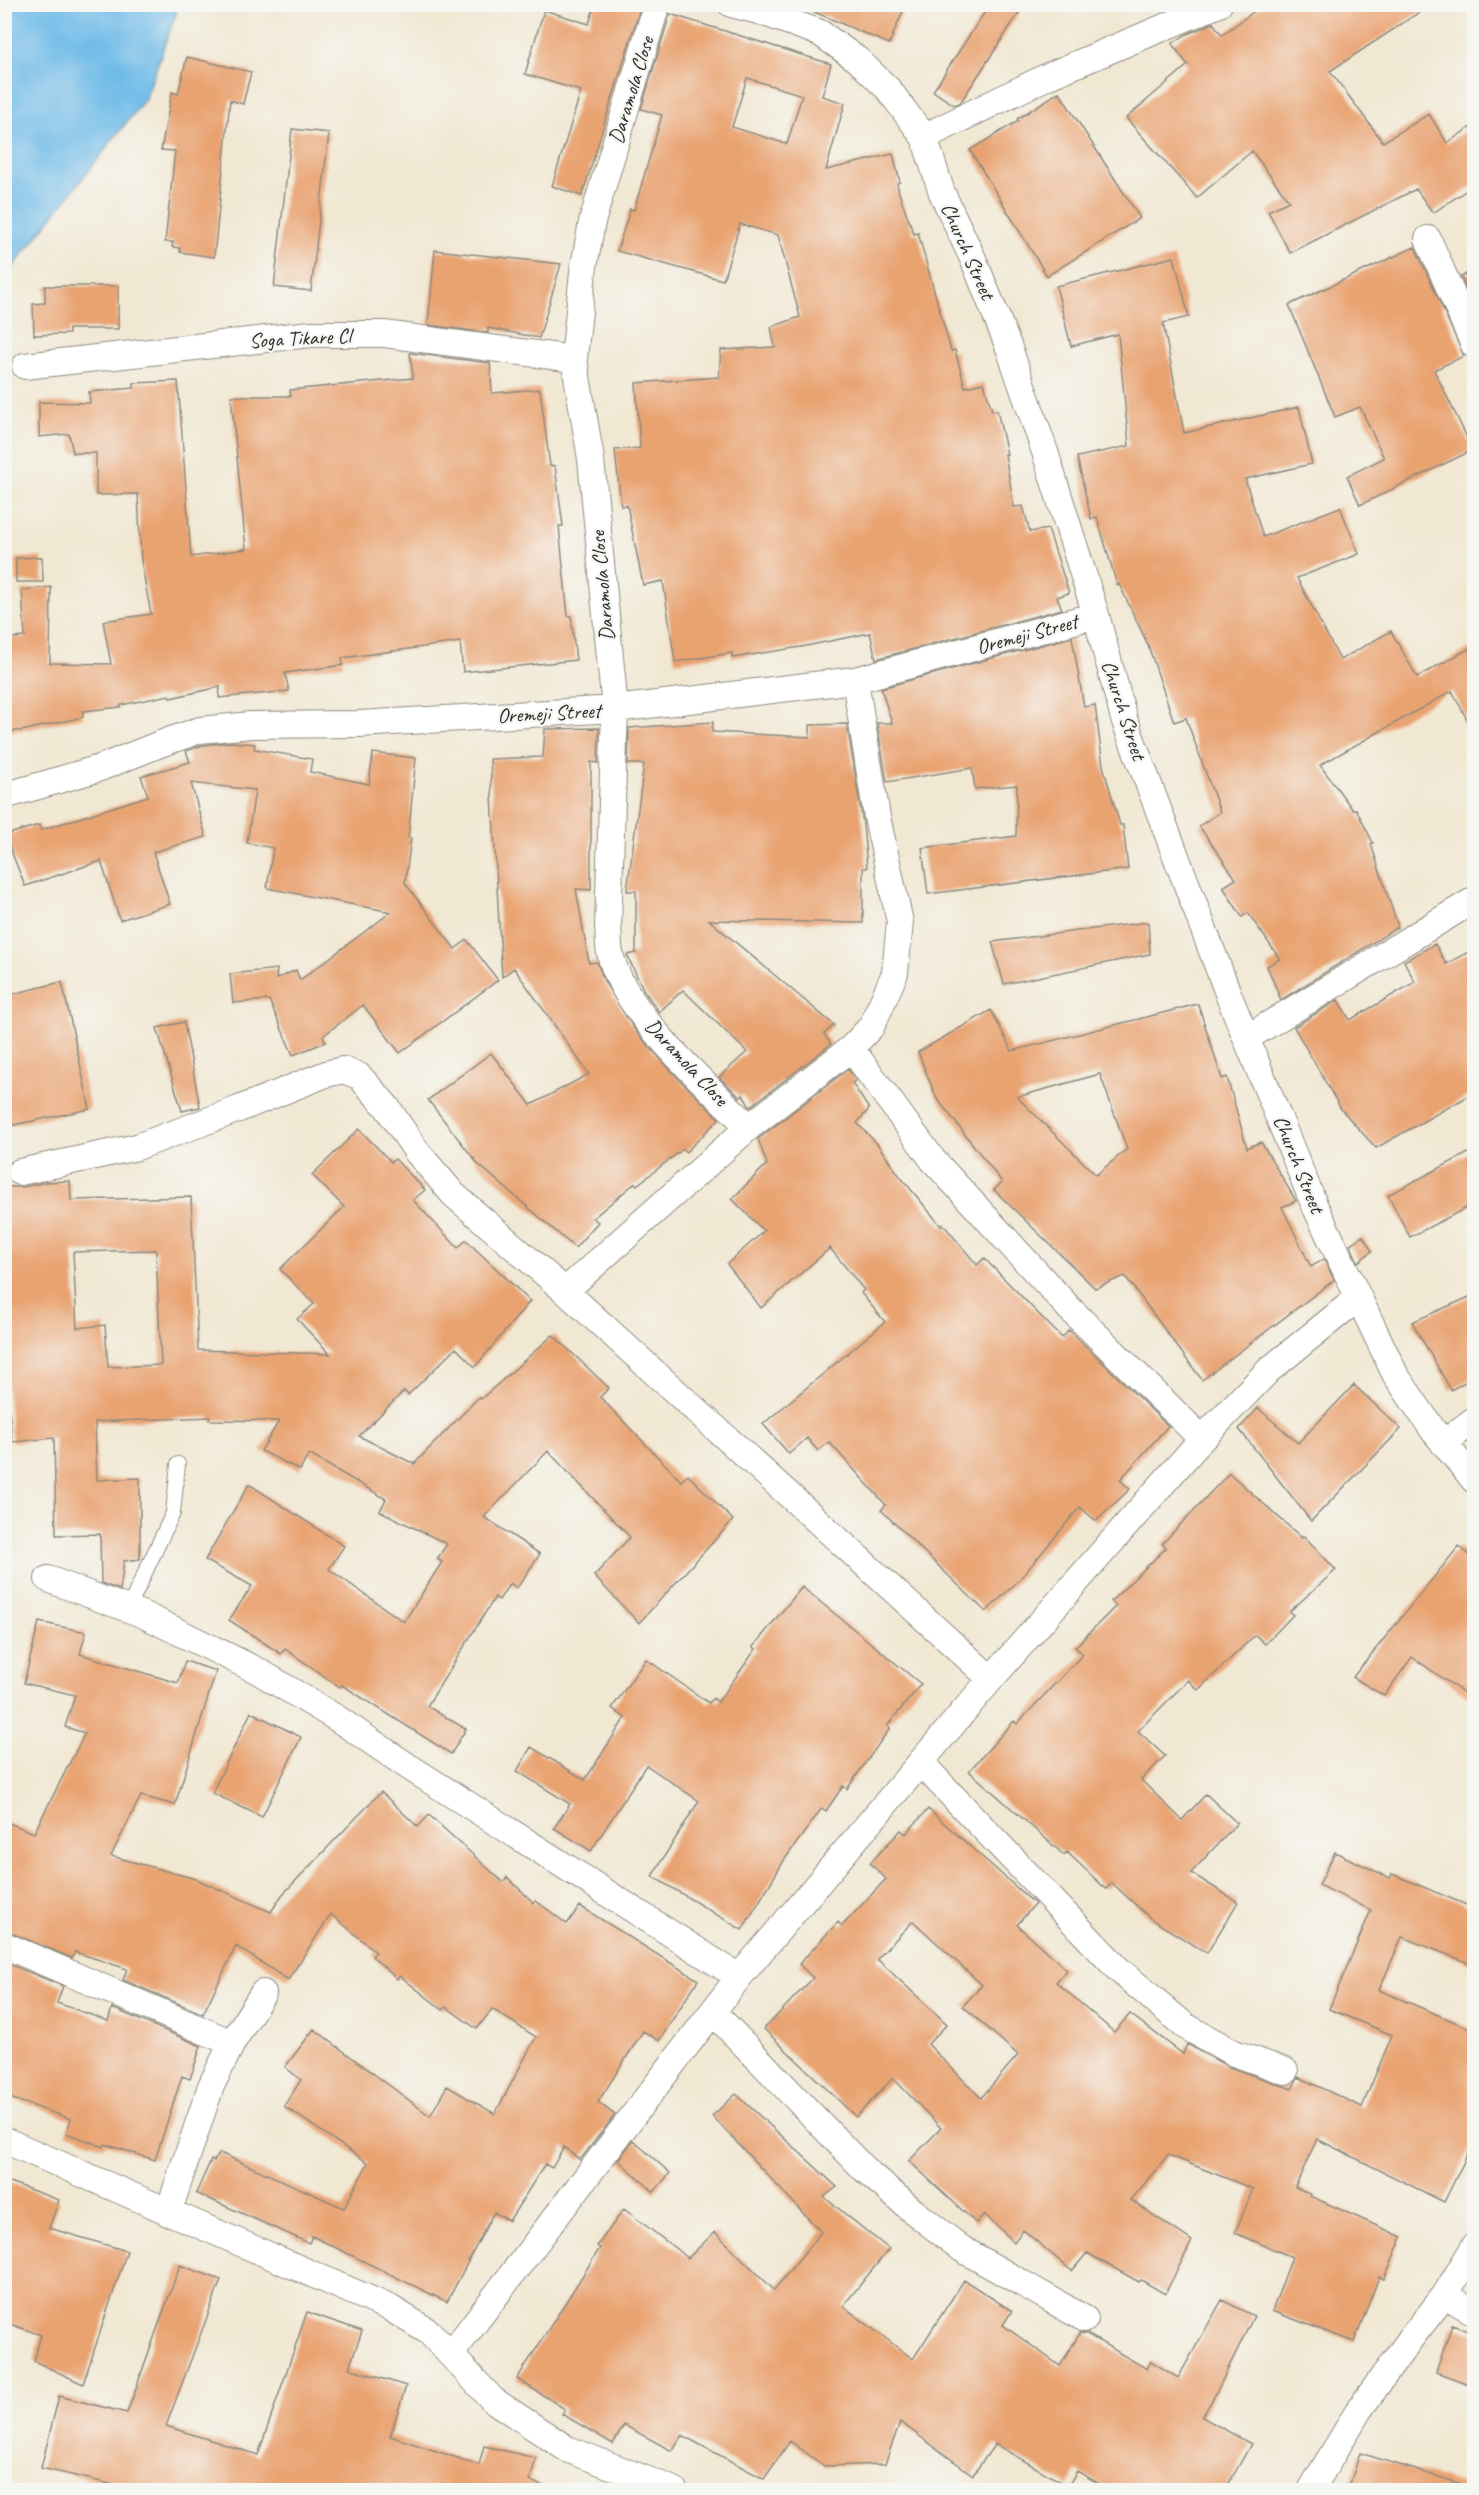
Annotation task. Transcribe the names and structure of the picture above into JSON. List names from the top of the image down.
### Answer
{
  "streets": {
    "street": [
      "Daramola Close",
      "Church Street",
      "Soga Tikare Cl",
      "Oremeji Street"
    ]
  },
  "crossings": [
    ["Daramola Close", "Soga Tikare Cl"],
    ["Daramola Close", "Oremeji Street"],
    ["Church Street", "Oremeji Street"]
  ]
}
